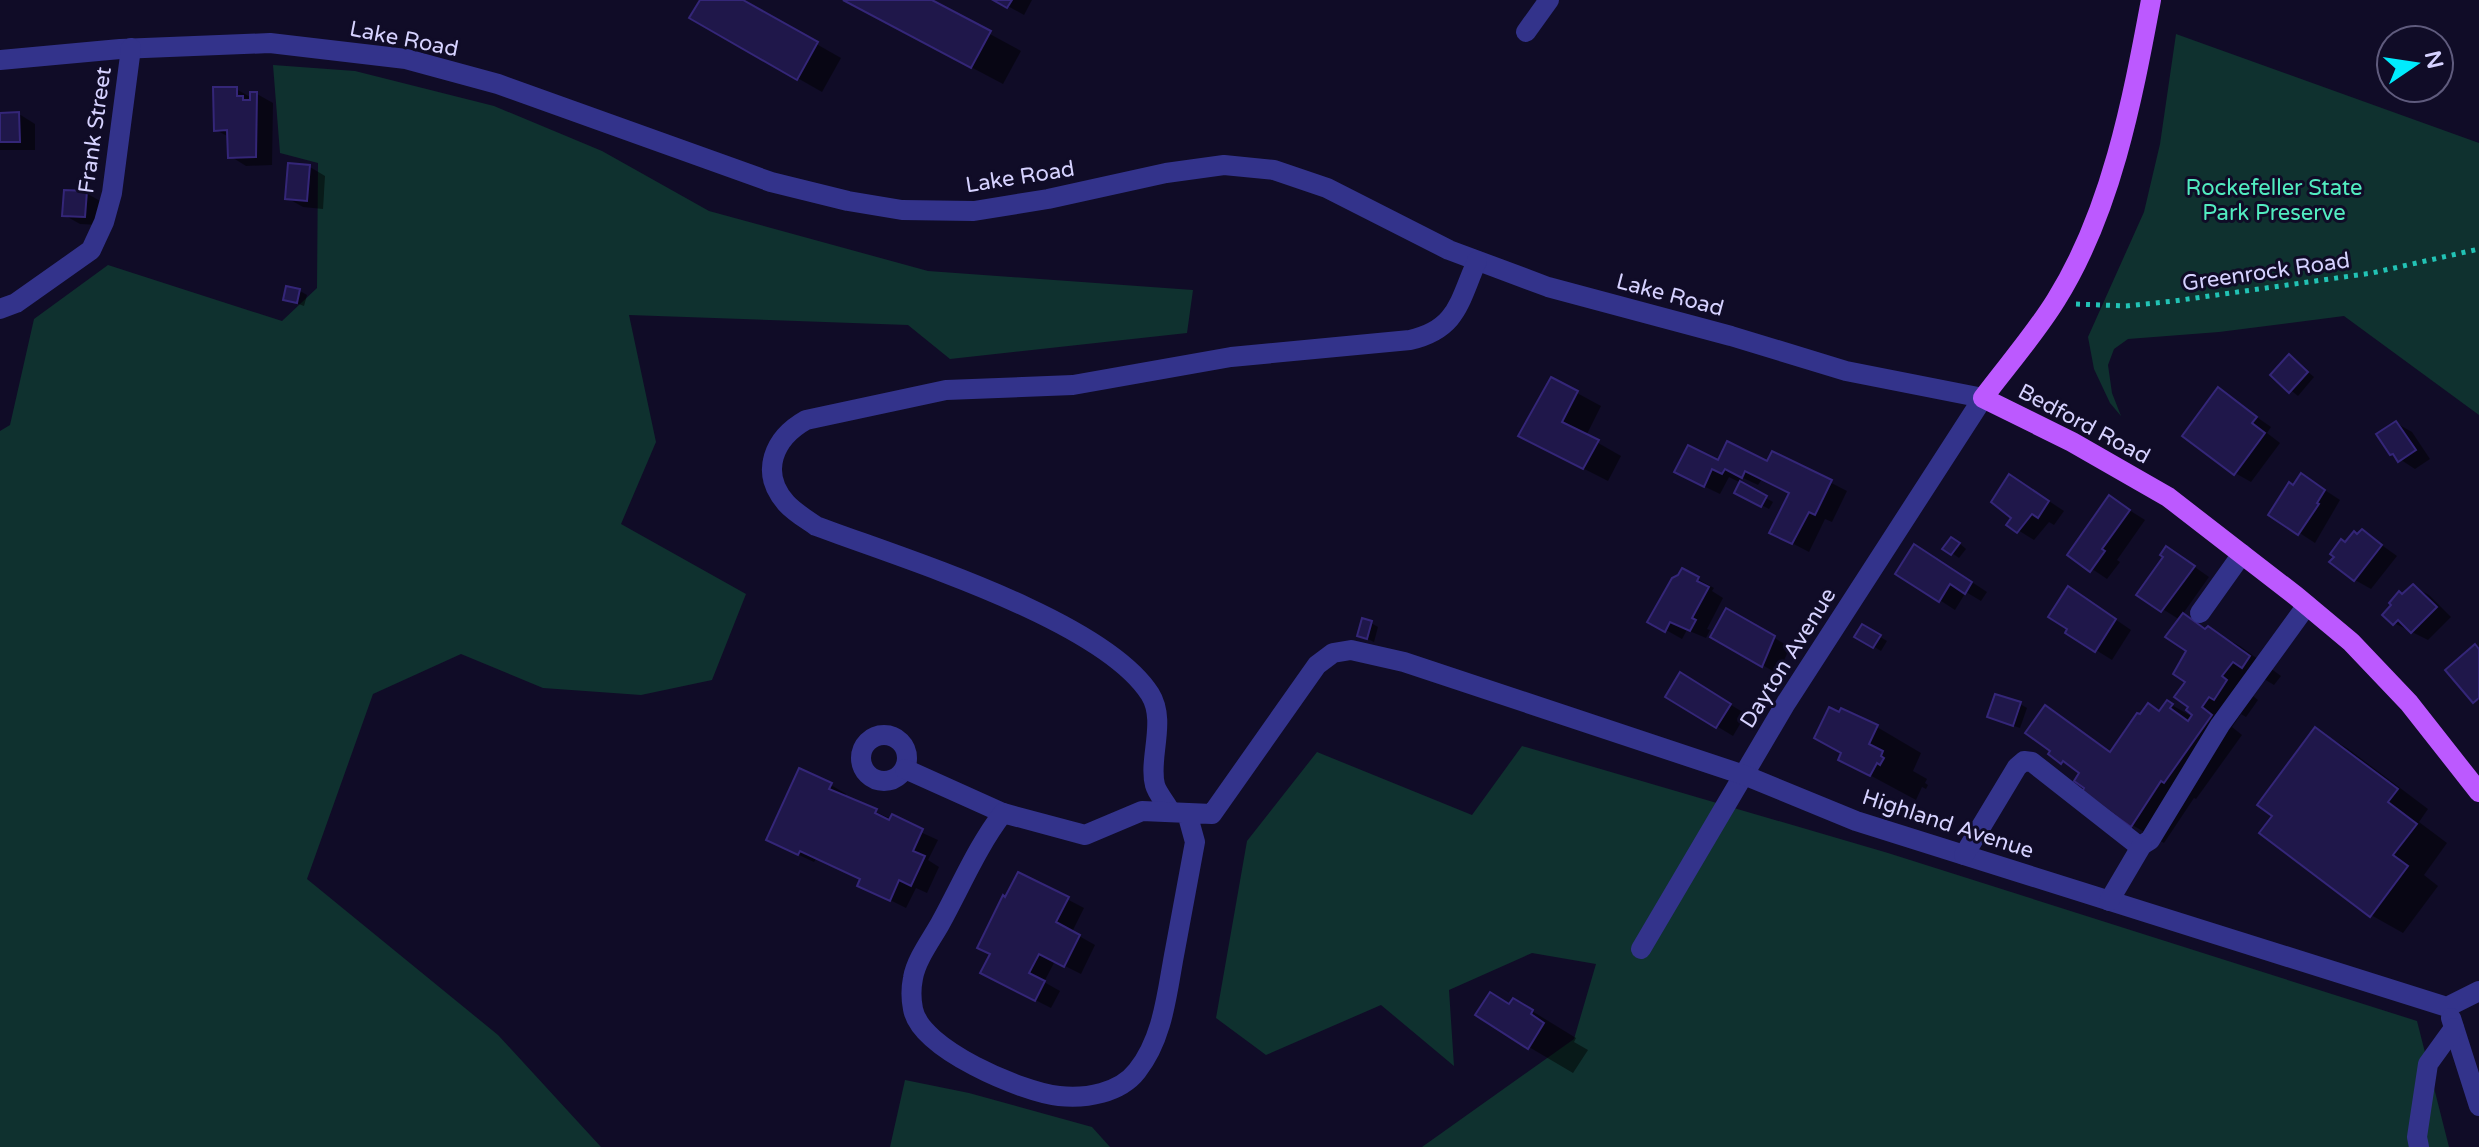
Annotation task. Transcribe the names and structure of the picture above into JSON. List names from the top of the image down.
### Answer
{
  "streets": {
    "main road": ["Bedford Road"],
    "street": [
      "Lake Road",
      "Frank Street",
      "Dayton Avenue",
      "Highland Avenue"
    ],
    "path": ["Greenrock Road"]
  },
  "crossings": [
    ["Lake Road", "Frank Street"],
    ["Lake Road", "Bedford Road"],
    ["Lake Road", "Dayton Avenue"],
    ["Greenrock Road", "Bedford Road"],
    ["Bedford Road", "Dayton Avenue"],
    ["Dayton Avenue", "Highland Avenue"]
  ],
  "parks": ["Rockefeller State Park Preserve"],
  "north": "right"
}
